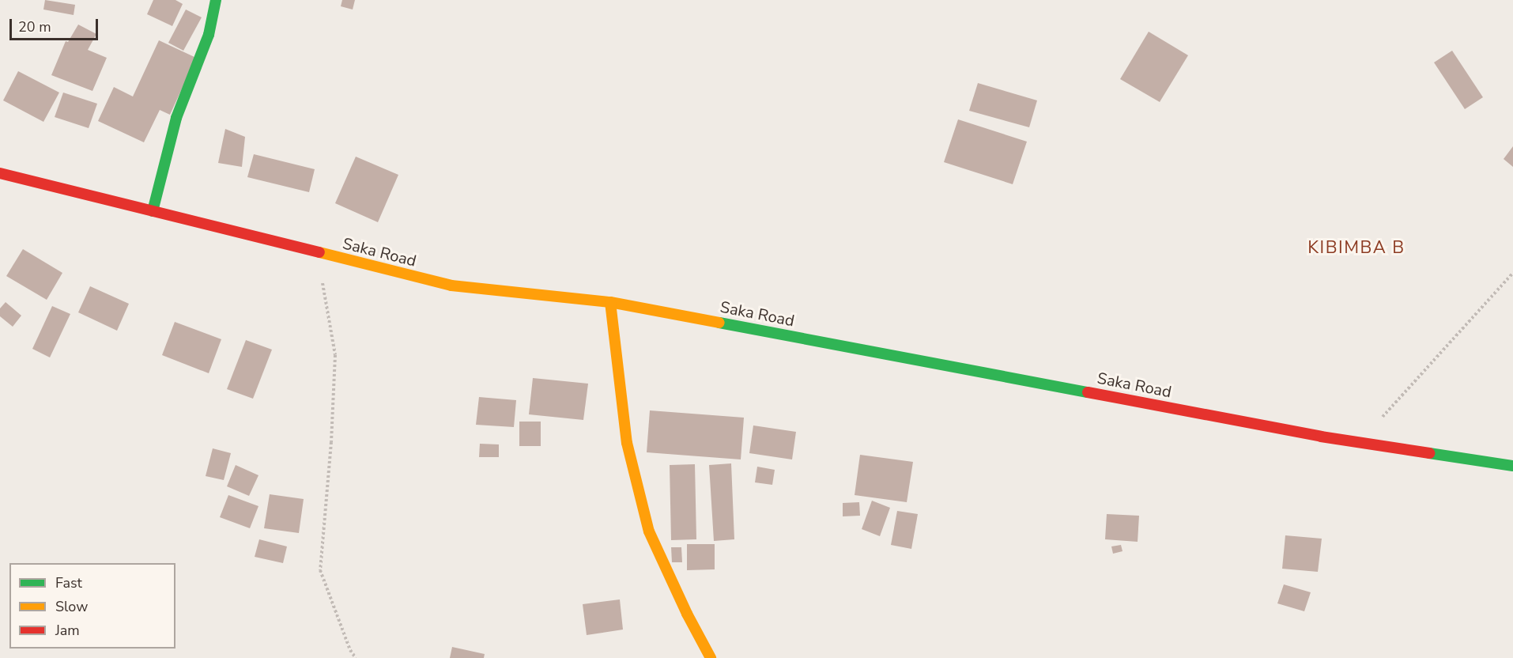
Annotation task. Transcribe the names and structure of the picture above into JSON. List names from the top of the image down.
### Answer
{
  "streets": {
    "main road": ["Saka Road"]
  },
  "districts": ["KIBIMBA B"],
  "legend": ["Fast", "Slow", "Jam"],
  "scale_bar": "20 m"
}
